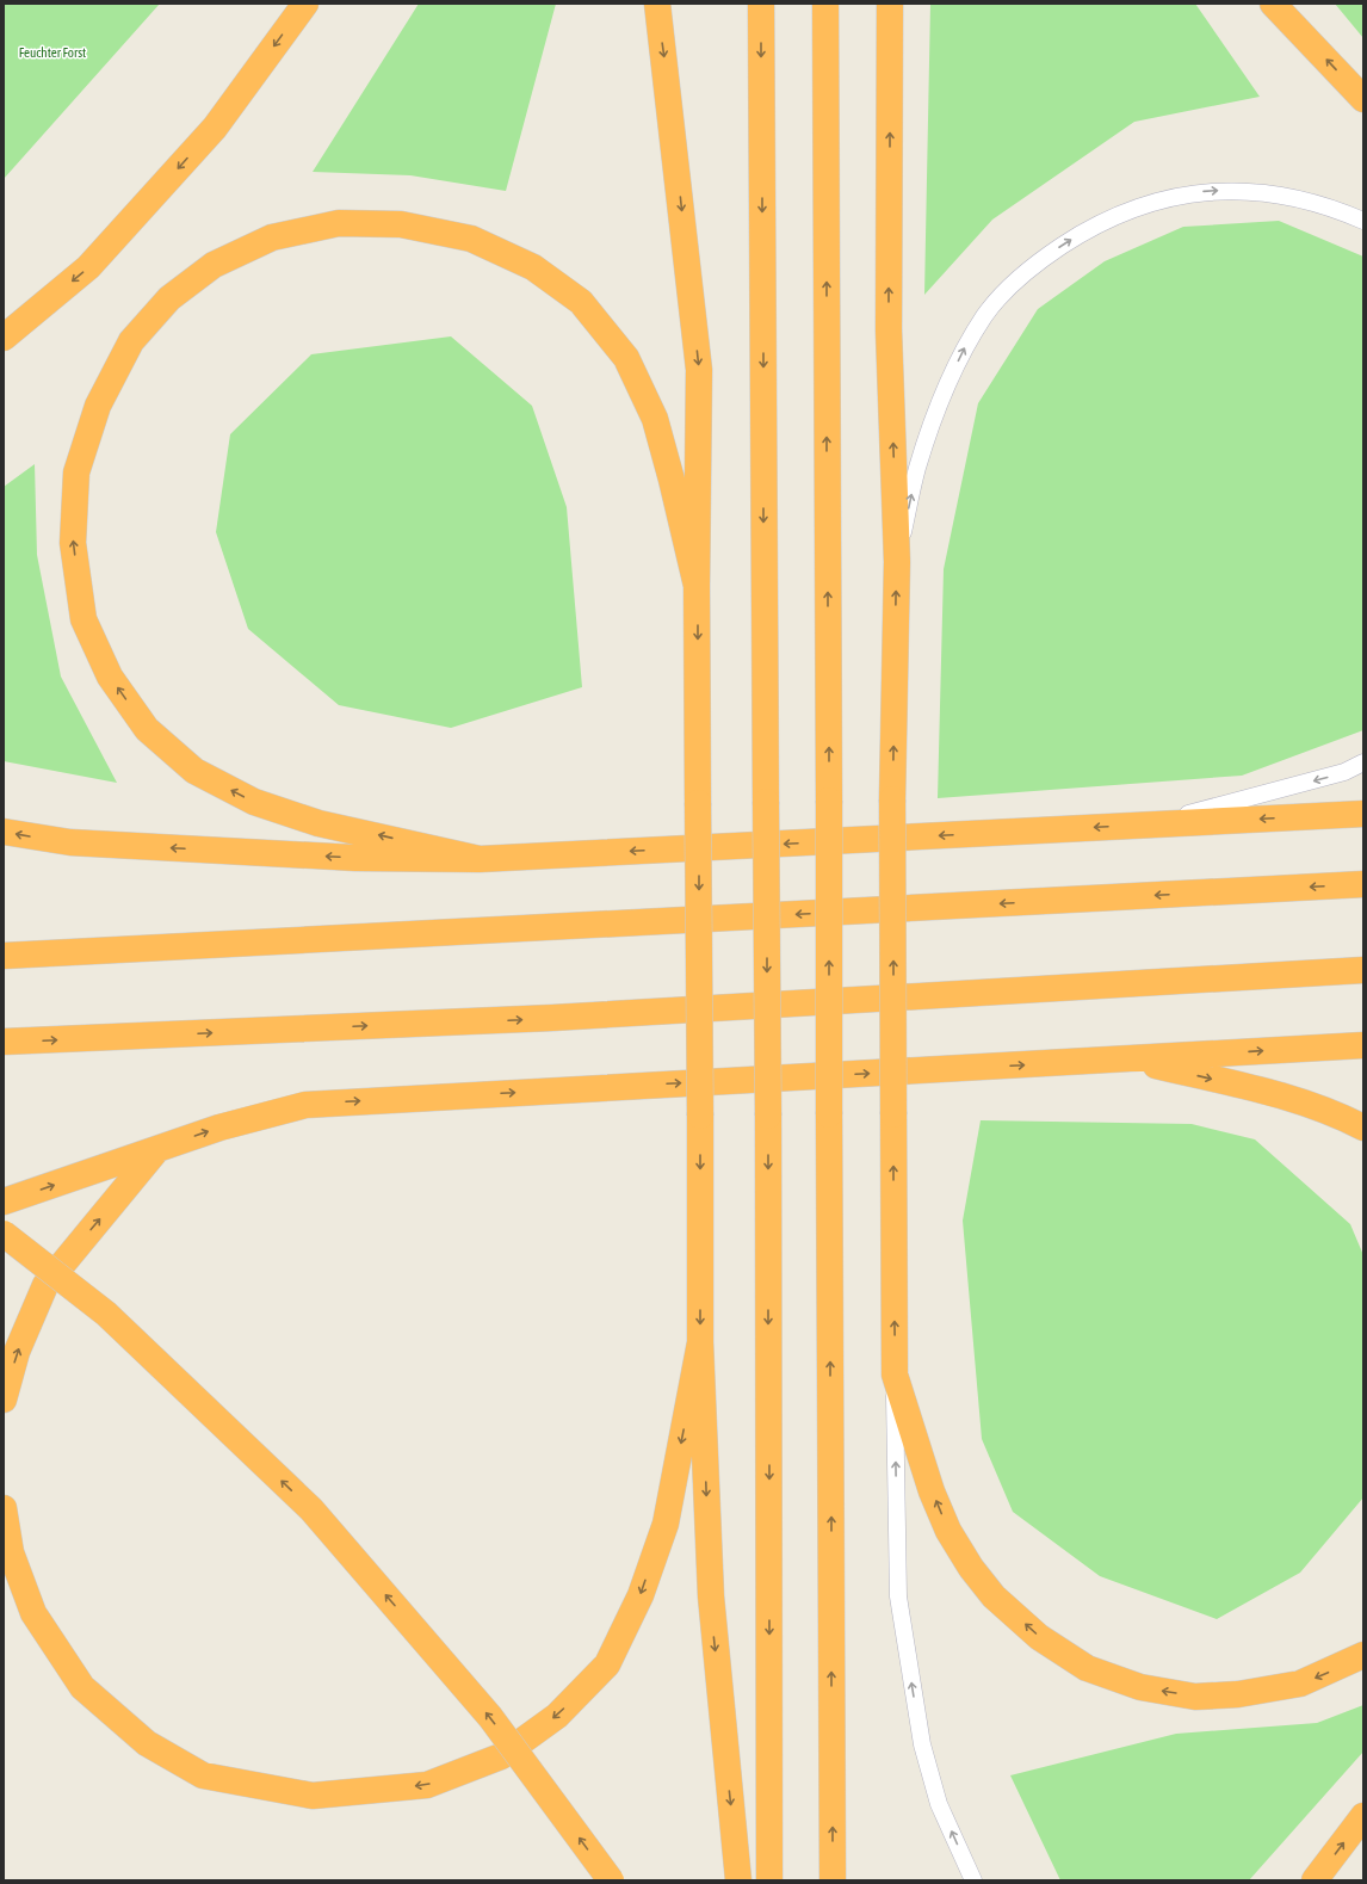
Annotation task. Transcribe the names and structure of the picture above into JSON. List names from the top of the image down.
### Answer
{
  "parks": ["Feuchter Forst"]
}
